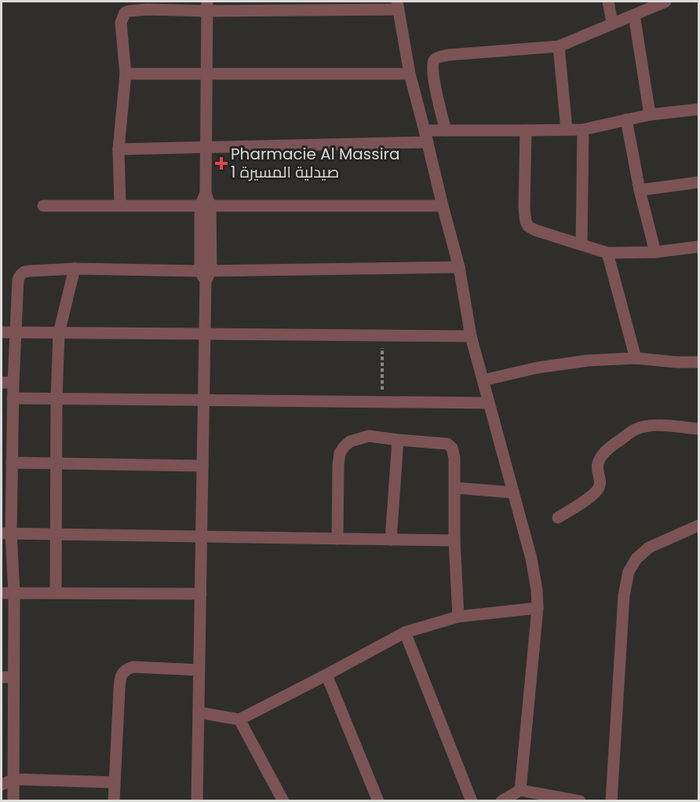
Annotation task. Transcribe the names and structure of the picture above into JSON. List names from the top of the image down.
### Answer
{
  "places": {
    "health": ["Pharmacie Al Massira 1 صيدلية المسيرة"]
  }
}
